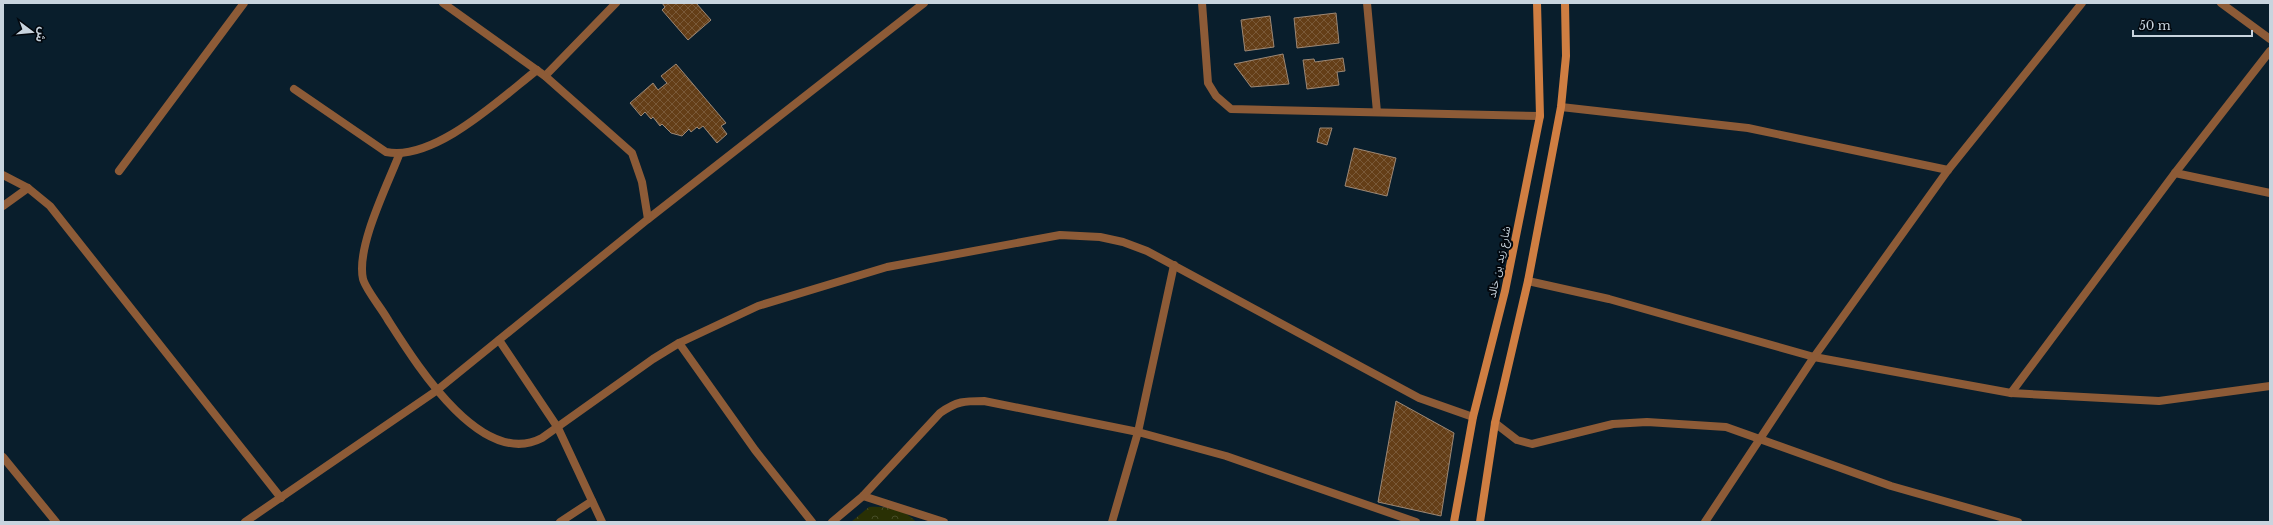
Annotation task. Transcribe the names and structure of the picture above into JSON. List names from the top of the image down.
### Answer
{
  "streets": {
    "main road": ["شارع زيد بن خالد"]
  },
  "scale_bar": "50 m",
  "north": "right"
}
